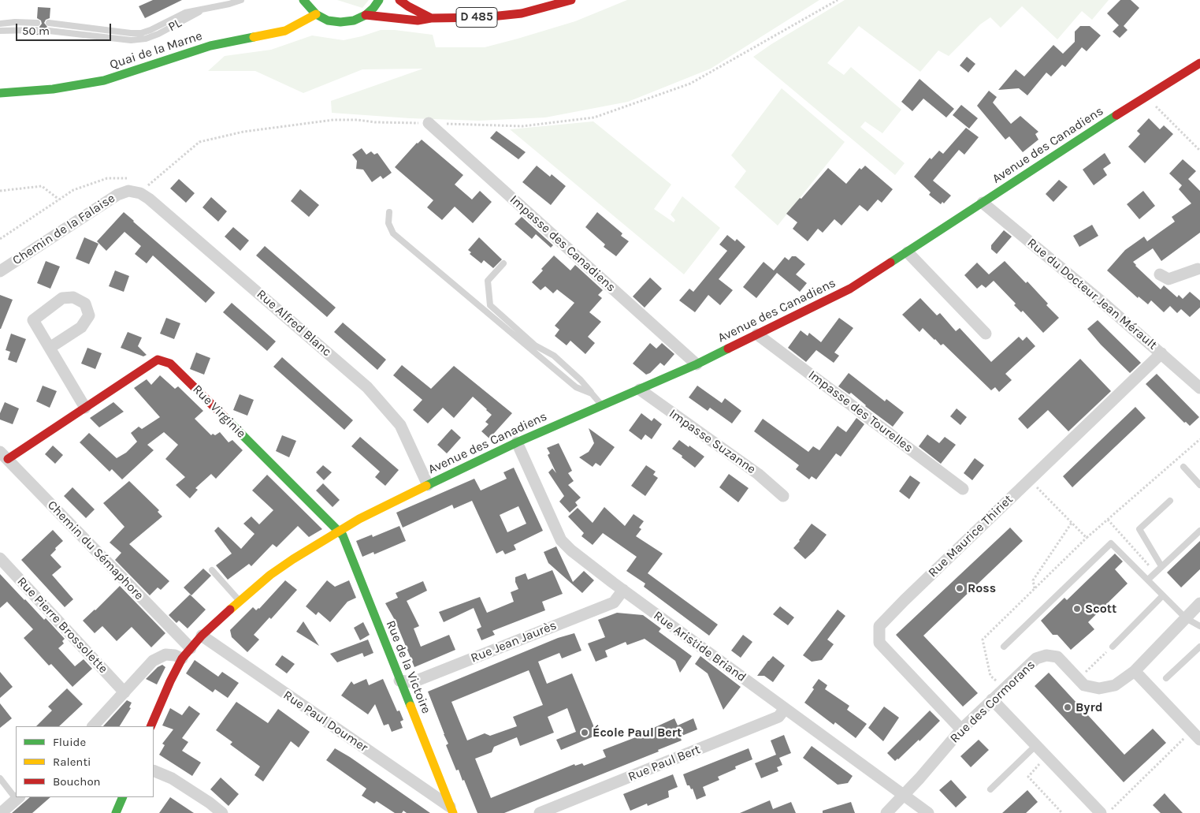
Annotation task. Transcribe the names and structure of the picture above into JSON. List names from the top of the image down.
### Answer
{
  "streets": {
    "street": [
      "D 485",
      "Quai de la Marne",
      "Avenue des Canadiens",
      "Chemin de la Falaise",
      "Impasse des Canadiens",
      "Rue du Docteur Jean Mérault",
      "Rue Alfred Blanc",
      "Rue Virginie",
      "Impasse des Tourelles",
      "Impasse Suzanne",
      "Rue Maurice Thiriet",
      "Chemin du Sémaphore",
      "Rue Pierre Brossolette",
      "Rue Jean Jaurès",
      "Rue Aristide Briand",
      "Rue de la Victoire",
      "Rue des Cormorans",
      "Rue Paul Doumer",
      "Rue Paul Bert"
    ],
    "lane": ["PL"]
  },
  "crossings": [
    ["Avenue des Canadiens", "Impasse des Canadiens"],
    ["Avenue des Canadiens", "Rue du Docteur Jean Mérault"],
    ["Avenue des Canadiens", "Rue Alfred Blanc"],
    ["Avenue des Canadiens", "Rue Virginie"],
    ["Avenue des Canadiens", "Impasse des Tourelles"],
    ["Avenue des Canadiens", "Impasse Suzanne"],
    ["Avenue des Canadiens", "Chemin du Sémaphore"],
    ["Avenue des Canadiens", "Rue Aristide Briand"],
    ["Avenue des Canadiens", "Rue de la Victoire"],
    ["Avenue des Canadiens", "Rue Paul Doumer"],
    ["Chemin de la Falaise", "Rue Alfred Blanc"],
    ["Rue du Docteur Jean Mérault", "Rue Maurice Thiriet"],
    ["Rue Virginie", "Chemin du Sémaphore"],
    ["Rue Virginie", "Rue de la Victoire"],
    ["Rue Maurice Thiriet", "Rue des Cormorans"],
    ["Rue Jean Jaurès", "Rue Aristide Briand"],
    ["Rue Jean Jaurès", "Rue de la Victoire"],
    ["Rue Aristide Briand", "Rue des Cormorans"],
    ["Rue Aristide Briand", "Rue Paul Bert"],
    ["Rue de la Victoire", "Rue Paul Doumer"]
  ],
  "places": [
    "Ross",
    "Scott",
    "Byrd",
    "École Paul Bert"
  ],
  "legend": ["Fluide", "Ralenti", "Bouchon"],
  "scale_bar": "50 m"
}
